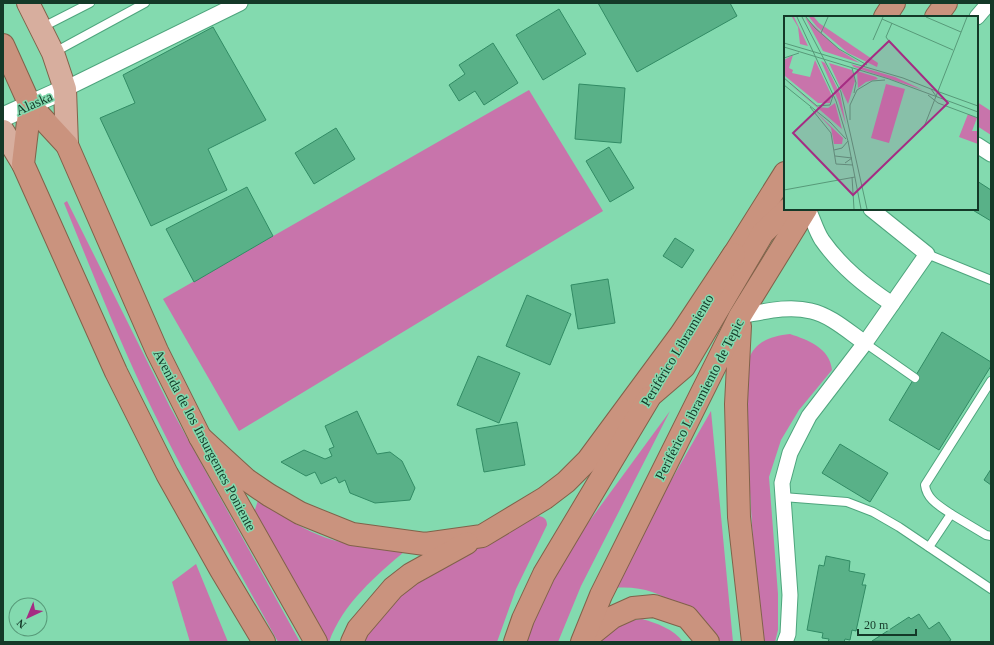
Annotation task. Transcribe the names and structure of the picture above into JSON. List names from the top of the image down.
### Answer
{
  "streets": {
    "highway": ["Periférico Libramiento", "Periférico Libramiento de Tepic", "Avenida de los Insurgentes Poniente"],
    "street": ["Alaska"]
  },
  "crossings": [
    ["Alaska", "Avenida de los Insurgentes Poniente"]
  ],
  "scale_bar": "20 m",
  "north": "bottom left"
}
